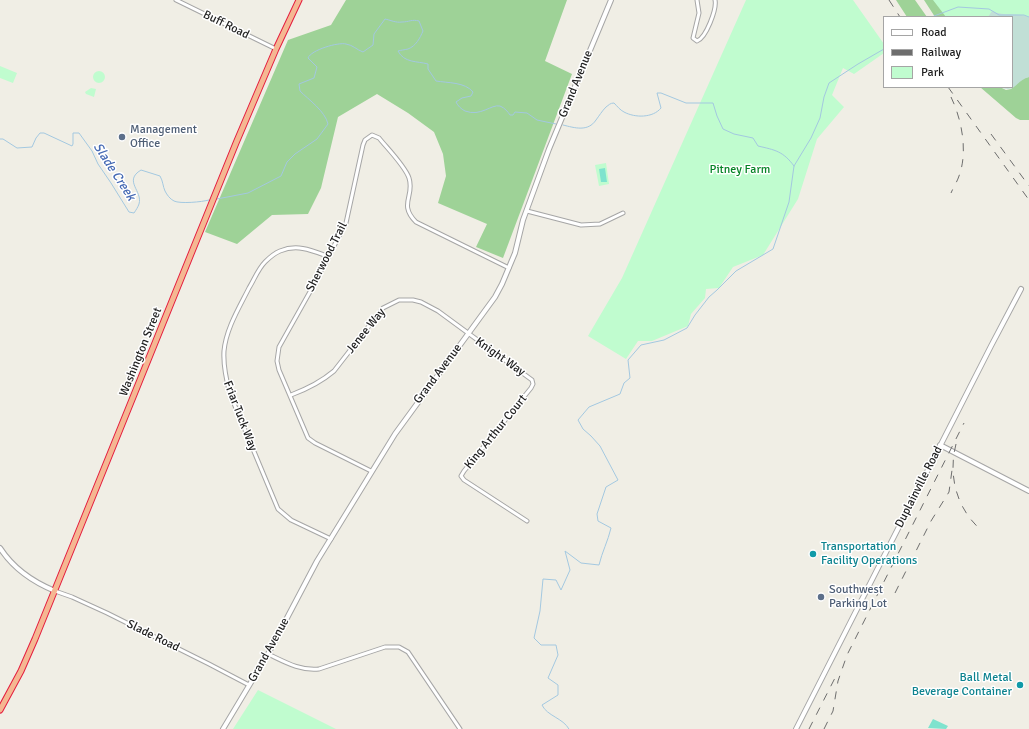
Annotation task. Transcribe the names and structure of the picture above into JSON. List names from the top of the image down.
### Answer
{
  "streets": {
    "highway": ["Washington Street"],
    "street": [
      "Buff Road",
      "Grand Avenue",
      "Sherwood Trail",
      "Jenee Way",
      "Knight Way",
      "Friar Tuck Way",
      "King Arthur Court",
      "Duplainville Road",
      "Slade Road"
    ]
  },
  "crossings": [
    ["Buff Road", "Washington Street"],
    ["Grand Avenue", "Sherwood Trail"],
    ["Grand Avenue", "Jenee Way"],
    ["Grand Avenue", "Knight Way"],
    ["Grand Avenue", "Friar Tuck Way"],
    ["Grand Avenue", "Slade Road"],
    ["Sherwood Trail", "Jenee Way"],
    ["Sherwood Trail", "Friar Tuck Way"],
    ["Jenee Way", "Knight Way"],
    ["Washington Street", "Slade Road"],
    ["Knight Way", "King Arthur Court"]
  ],
  "water": ["Slade Creek"],
  "parks": ["Pitney Farm"],
  "places": [
    "Management Office",
    "Transportation Facility Operations",
    "Southwest Parking Lot",
    "Ball Metal Beverage Container"
  ],
  "legend": ["Road", "Railway", "Park"]
}
